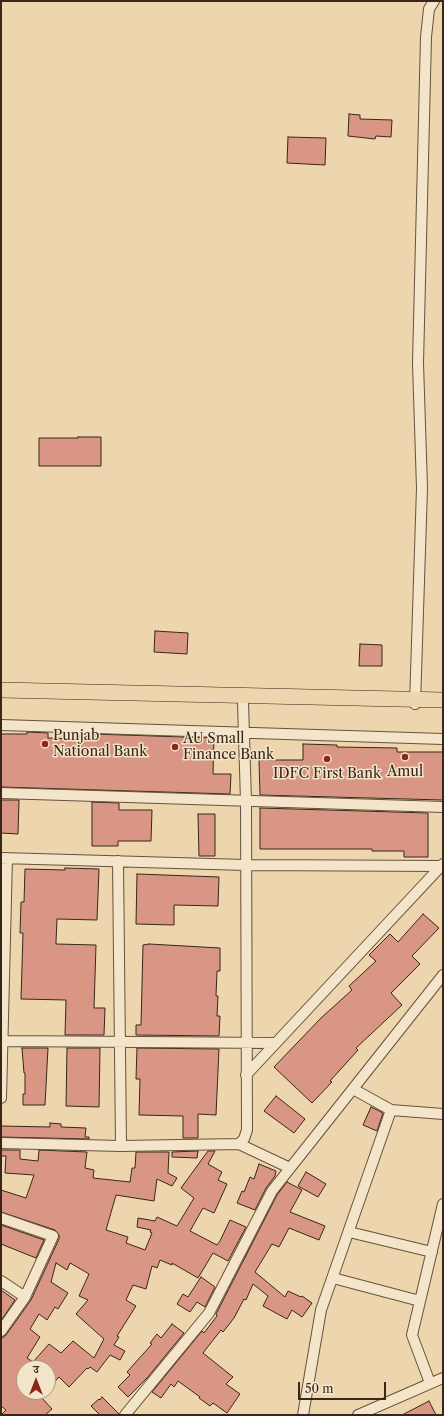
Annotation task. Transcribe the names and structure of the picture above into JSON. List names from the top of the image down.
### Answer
{
  "places": [
    "Punjab National Bank",
    "AU Small Finance Bank",
    "Amul",
    "IDFC First Bank"
  ],
  "scale_bar": "50 m",
  "north": "top"
}
